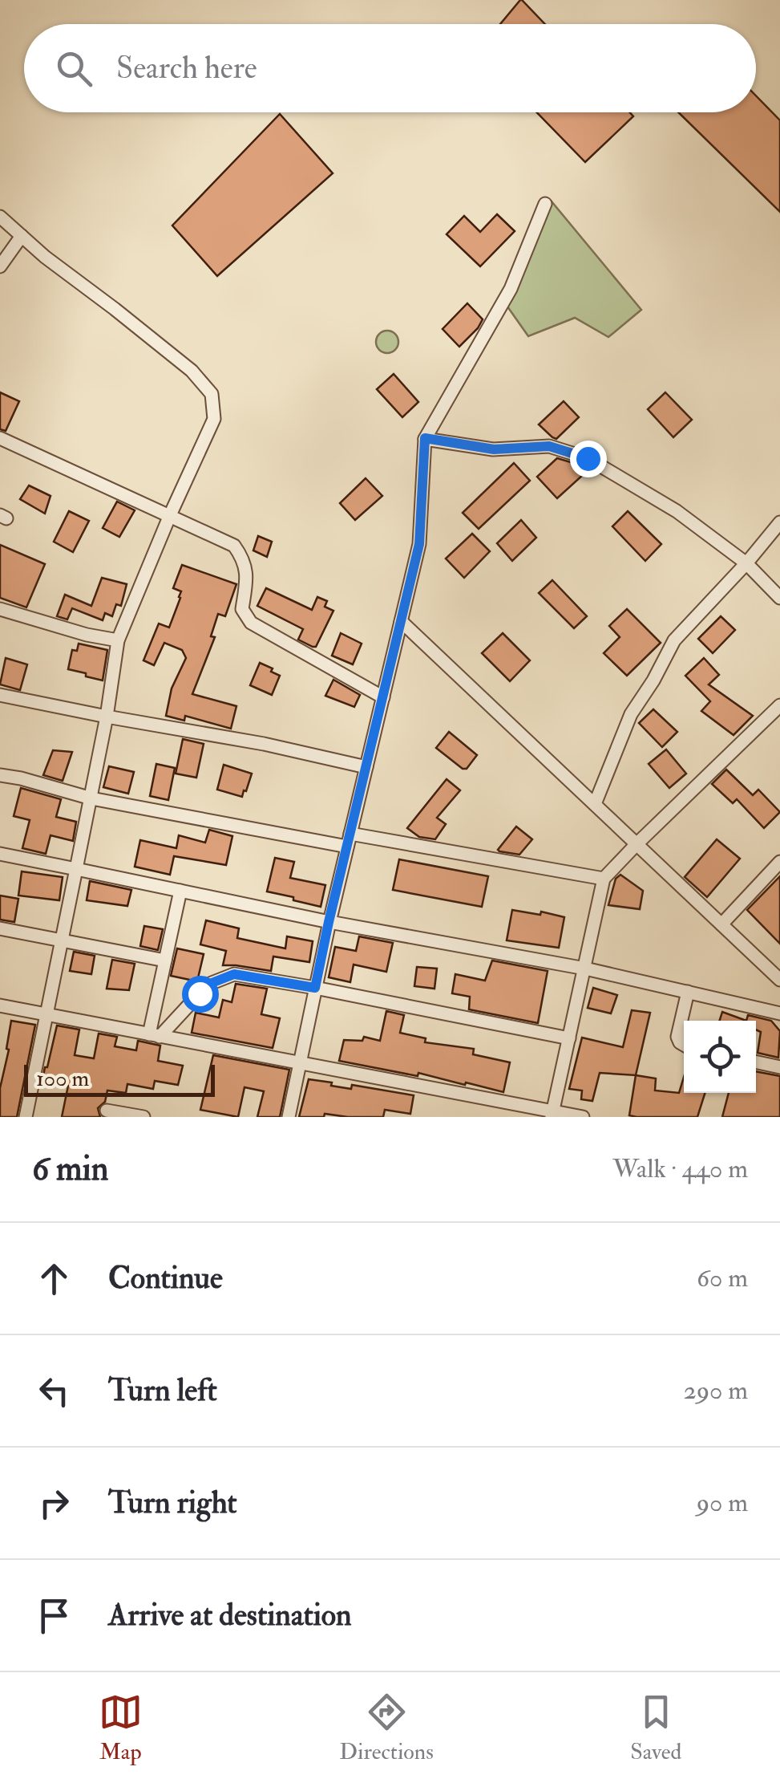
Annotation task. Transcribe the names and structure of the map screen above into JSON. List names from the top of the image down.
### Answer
{
  "scale_bar": "100 m",
  "page": {
    "search": "Search here",
    "scale": "100 m",
    "heading": ["6 min", "Walk · 440 m"],
    "list": [
      ["Continue", "60 m"],
      ["Turn left", "290 m"],
      ["Turn right", "90 m"],
      "Arrive at destination"
    ],
    "nav": ["Map", "Directions", "Saved"]
  }
}
